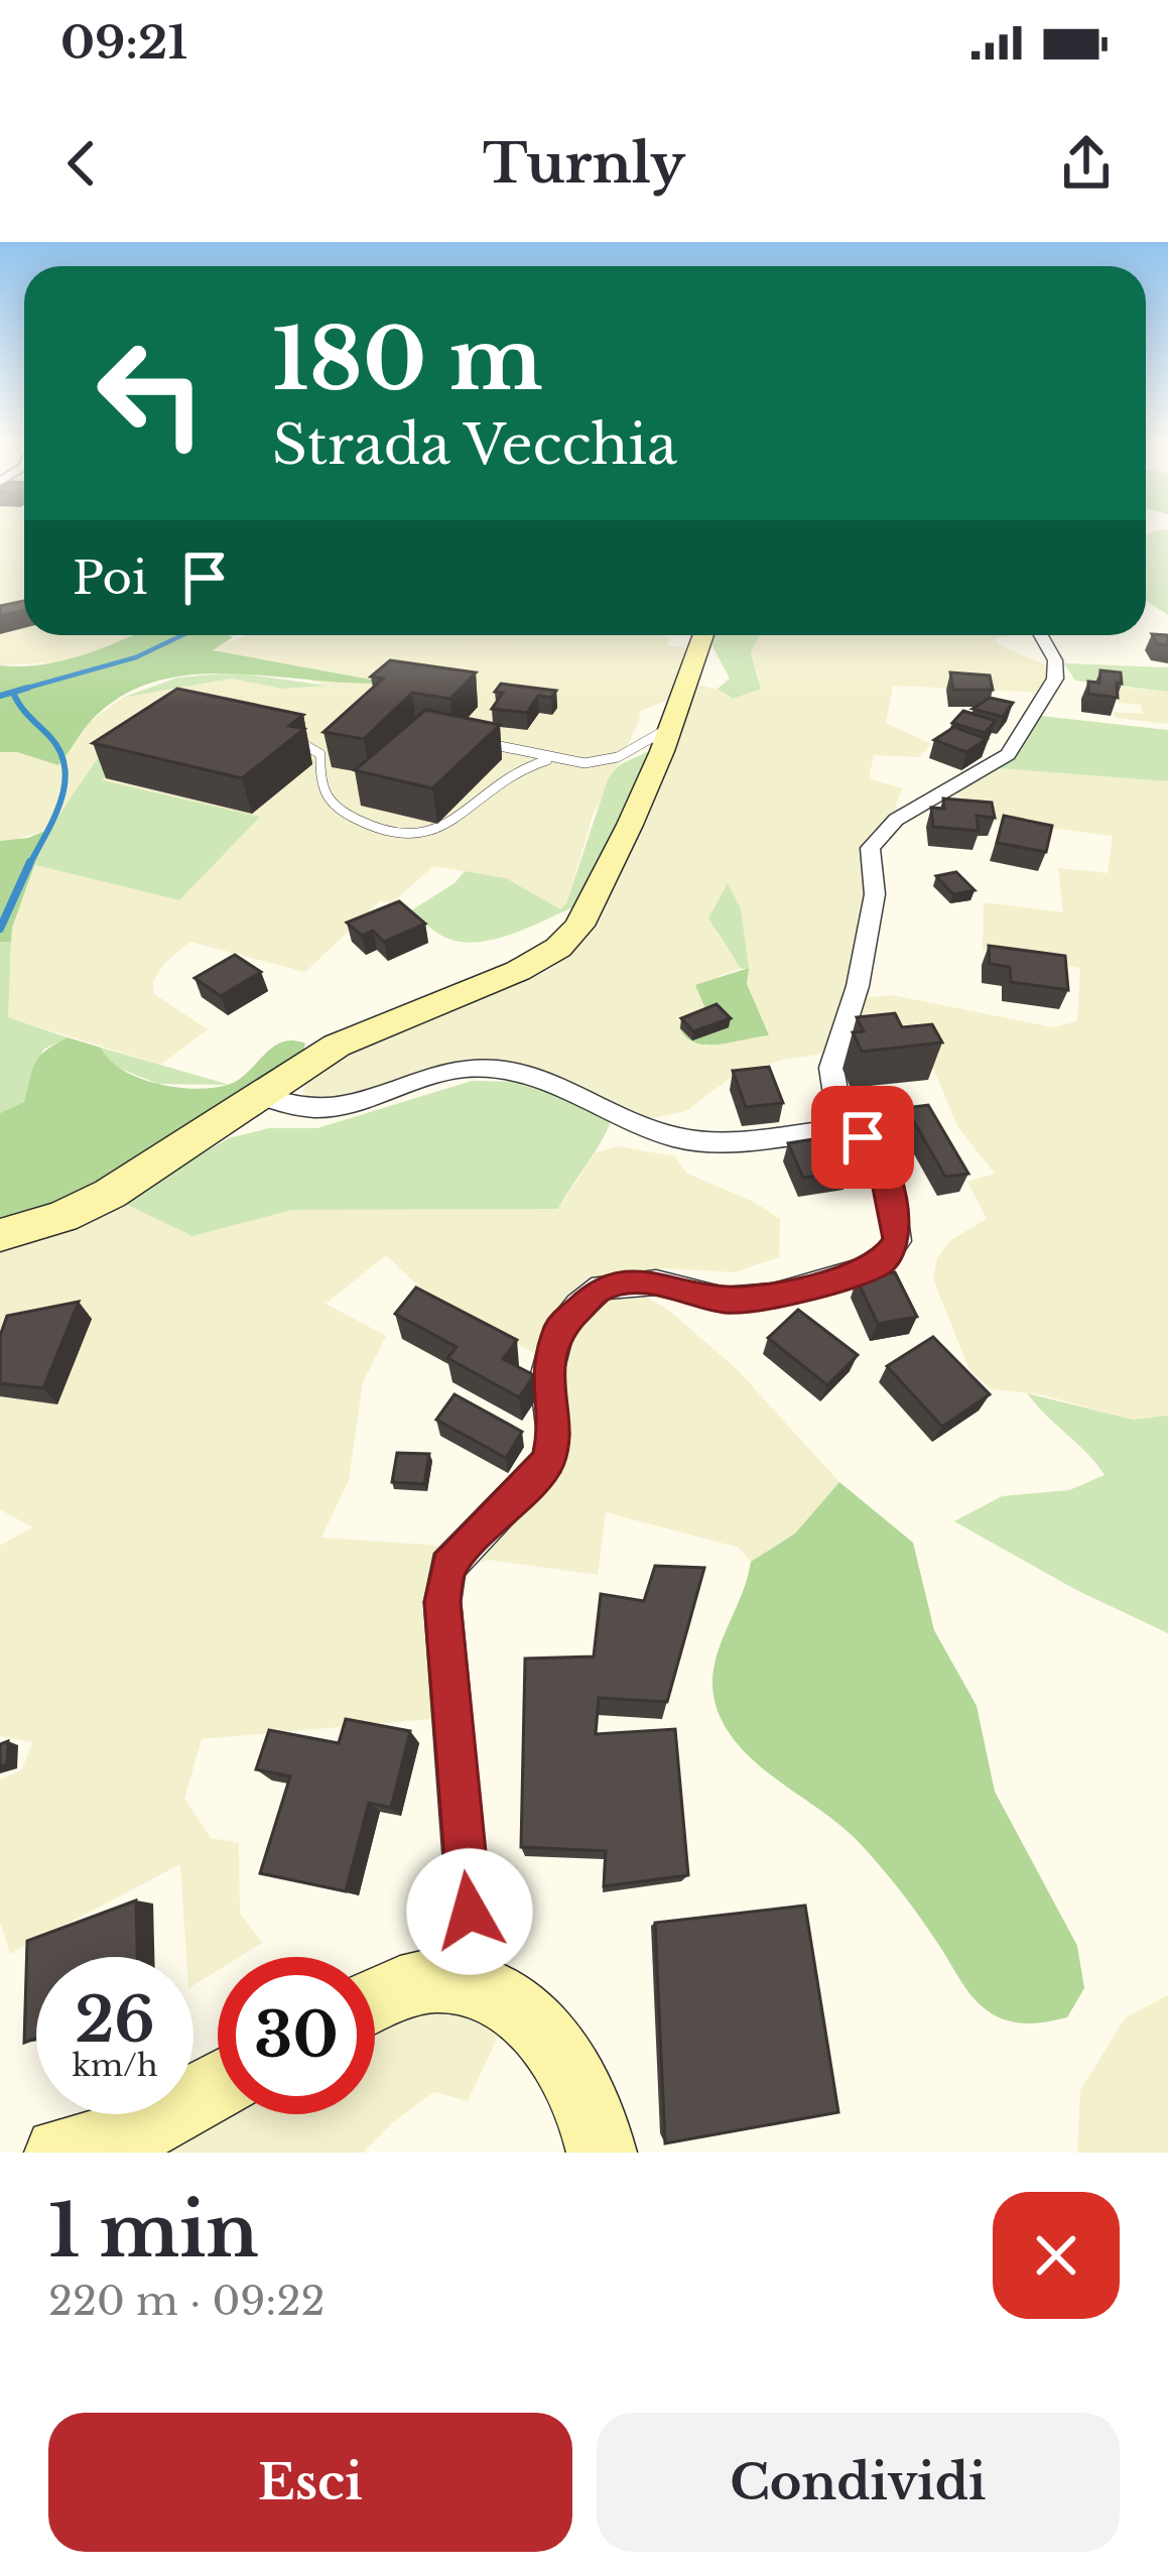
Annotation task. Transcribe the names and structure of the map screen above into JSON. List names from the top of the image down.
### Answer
{
  "page": {
    "status": "09:21",
    "header": "Turnly",
    "turn": ["180 m", "Strada Vecchia"],
    "then": "Poi",
    "speed": "26 km/h",
    "limit": "30",
    "heading": ["1 min", "220 m · 09:22"],
    "buttons": ["Esci", "Condividi"]
  }
}
